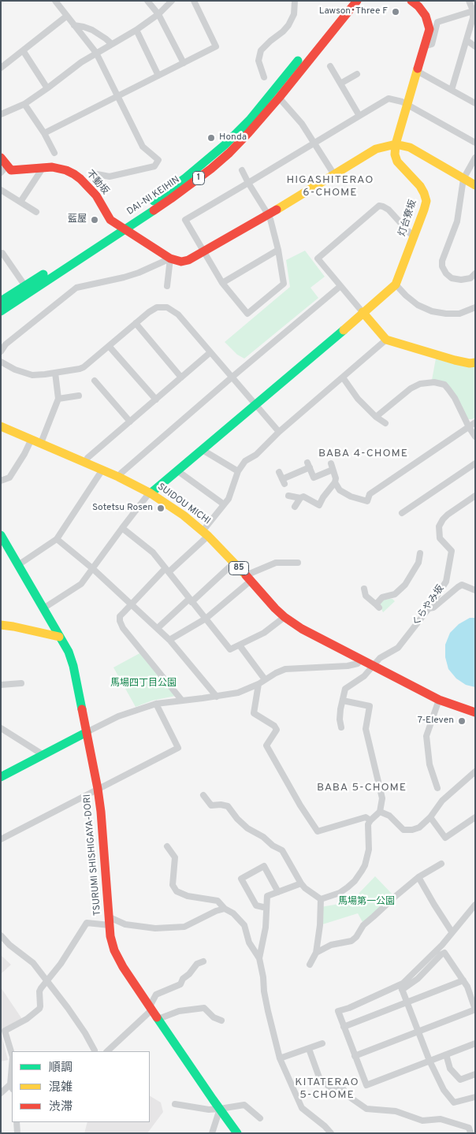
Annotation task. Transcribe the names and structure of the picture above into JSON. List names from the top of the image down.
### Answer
{
  "streets": {
    "main road": [
      "1",
      "不動坂",
      "DAI-NI KEIHIN",
      "灯台寮坂",
      "SUIDOU MICHI",
      "85",
      "TSURUMI SHISHIGAYA-DORI"
    ],
    "street": ["くらやみ坂"]
  },
  "crossings": [
    ["不動坂", "DAI-NI KEIHIN"],
    ["SUIDOU MICHI", "くらやみ坂"]
  ],
  "districts": [
    "HIGASHITERAO 6-CHOME",
    "BABA 4-CHOME",
    "BABA 5-CHOME",
    "KITATERAO 5-CHOME"
  ],
  "parks": ["馬場四丁目公園", "馬場第一公園"],
  "places": [
    "Lawson･Three F",
    "Honda",
    "藍屋",
    "Sotetsu Rosen",
    "7-Eleven"
  ],
  "legend": ["順調", "混雑", "渋滞"]
}
